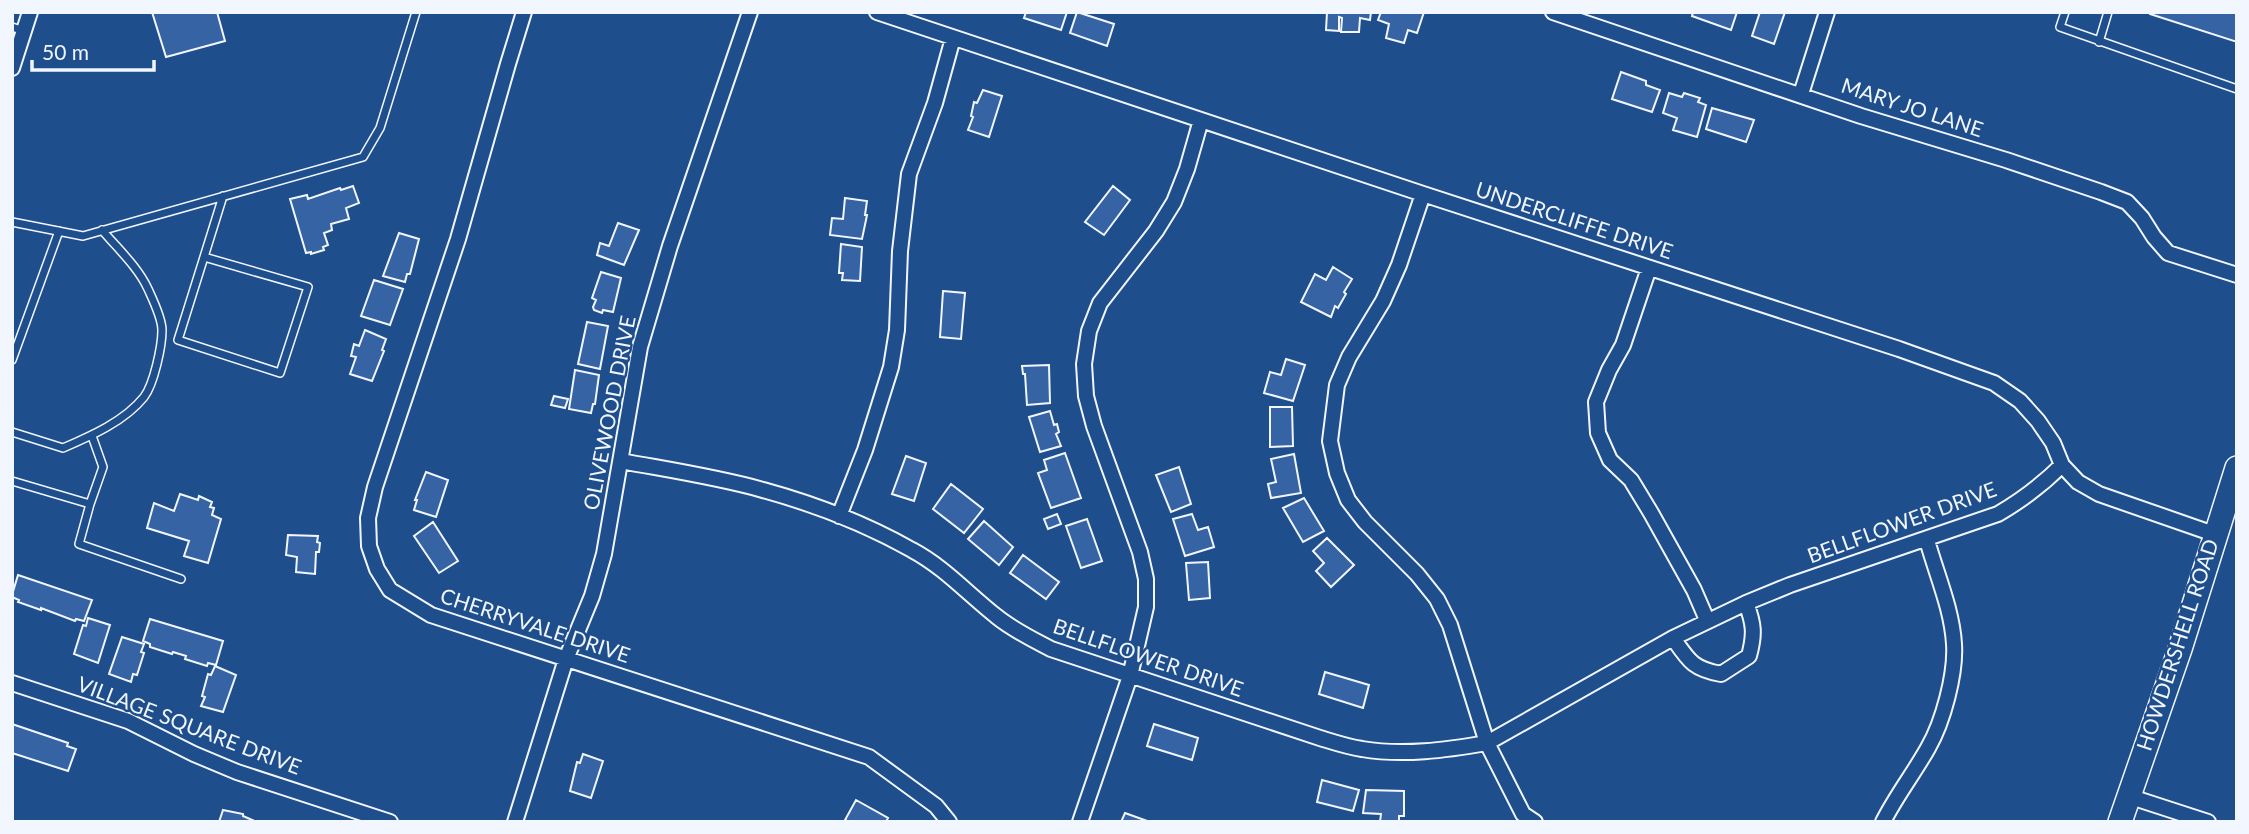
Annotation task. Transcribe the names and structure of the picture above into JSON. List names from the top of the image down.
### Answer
{
  "streets": {
    "main road": ["HOWDERSHELL ROAD"],
    "street": [
      "MARY JO LANE",
      "UNDERCLIFFE DRIVE",
      "OLIVEWOOD DRIVE",
      "BELLFLOWER DRIVE",
      "CHERRYVALE DRIVE",
      "VILLAGE SQUARE DRIVE"
    ]
  },
  "crossings": [
    ["UNDERCLIFFE DRIVE", "BELLFLOWER DRIVE"],
    ["UNDERCLIFFE DRIVE", "HOWDERSHELL ROAD"],
    ["OLIVEWOOD DRIVE", "BELLFLOWER DRIVE"],
    ["OLIVEWOOD DRIVE", "CHERRYVALE DRIVE"]
  ],
  "scale_bar": "50 m"
}
